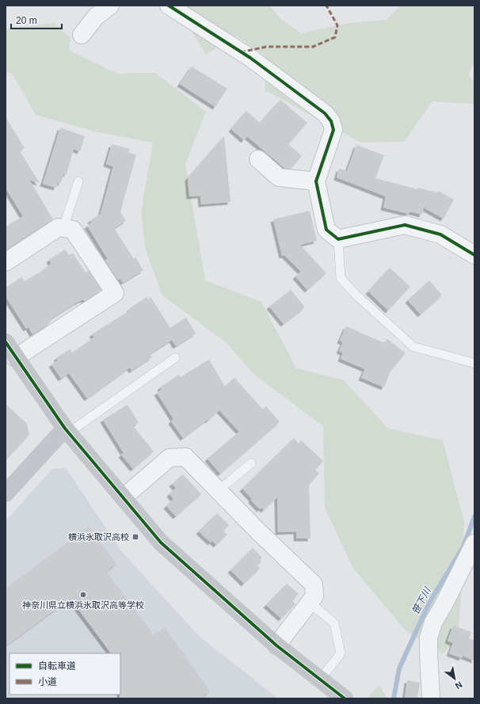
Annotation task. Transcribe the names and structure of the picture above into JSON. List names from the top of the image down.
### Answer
{
  "water": ["笹下川"],
  "places": {
    "transit": ["横浜氷取沢高校"],
    "other": ["神奈川県立横浜氷取沢高等学校"]
  },
  "legend": ["自転車道", "小道"],
  "scale_bar": "20 m",
  "north": "bottom right"
}
